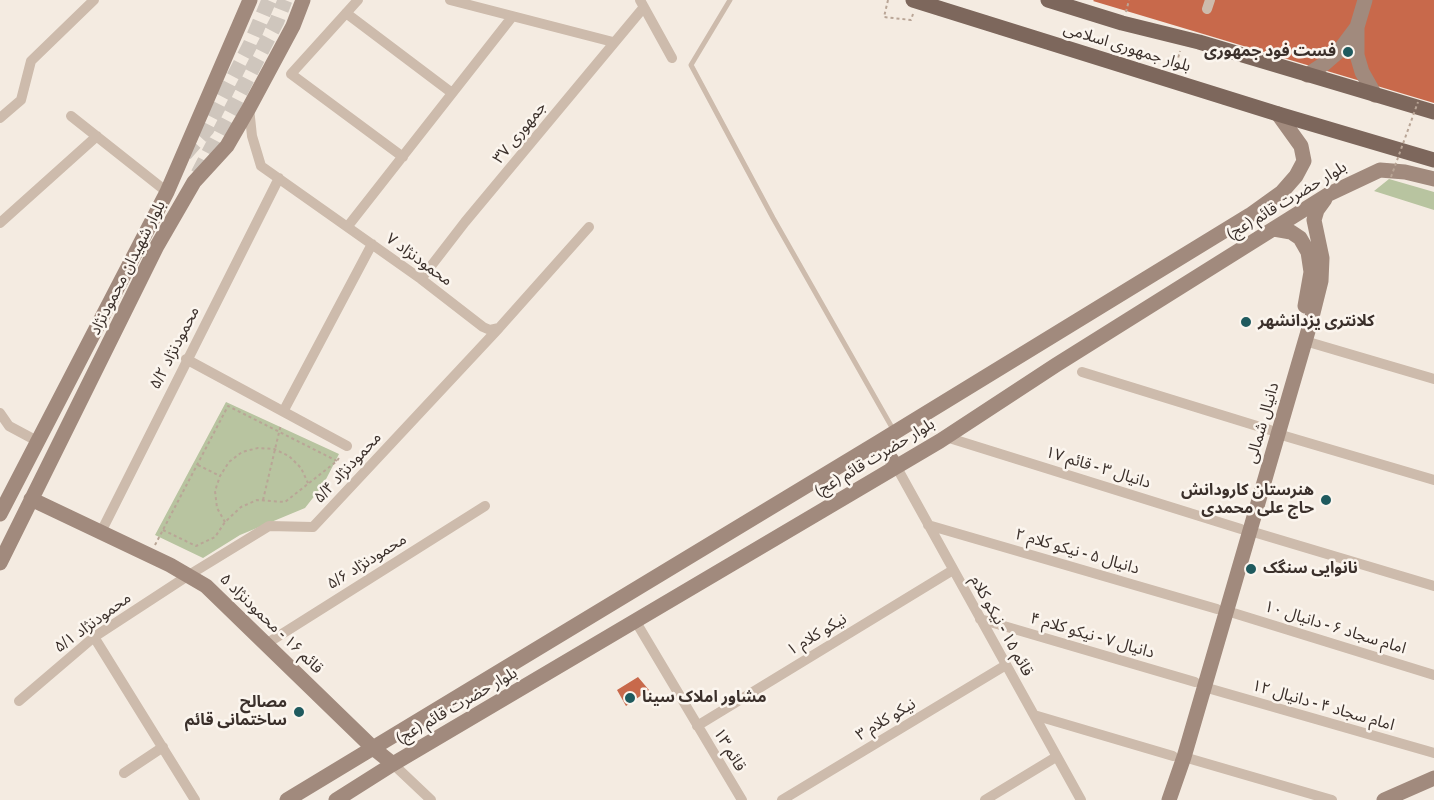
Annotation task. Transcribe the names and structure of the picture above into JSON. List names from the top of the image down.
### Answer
{
  "streets": {
    "main road": [
      "بلوار جمهوری اسلامی",
      "بلوار حضرت قائم (عج)",
      "بلوار شهیدان محمودنژاد",
      "دانیال شمالی",
      "قائم ۱۶ - محمودنژاد ۵"
    ],
    "street": [
      "جمهوری ۳۷",
      "محمودنژاد ۷",
      "محمودنژاد ۵/۲",
      "محمودنژاد ۵/۴",
      "دانیال ۳ - قائم ۱۷",
      "دانیال ۵ - نیکو کلام ۲",
      "محمودنژاد ۵/۶",
      "محمودنژاد ۵/۱",
      "قائم ۱۵ - نیکو کلام",
      "امام سجاد ۶ - دانیال ۱۰",
      "نیکو کلام ۱",
      "دانیال ۷ - نیکو کلام ۴",
      "امام سجاد ۴ - دانیال ۱۲",
      "نیکو کلام ۳",
      "قائم ۱۳"
    ]
  },
  "crossings": [
    ["بلوار جمهوری اسلامی", "بلوار حضرت قائم (عج)"],
    ["جمهوری ۳۷", "محمودنژاد ۷"],
    ["بلوار حضرت قائم (عج)", "دانیال شمالی"],
    ["بلوار حضرت قائم (عج)", "دانیال ۳ - قائم ۱۷"],
    ["بلوار حضرت قائم (عج)", "قائم ۱۶ - محمودنژاد ۵"],
    ["بلوار حضرت قائم (عج)", "قائم ۱۵ - نیکو کلام"],
    ["بلوار حضرت قائم (عج)", "قائم ۱۳"],
    ["محمودنژاد ۷", "بلوار شهیدان محمودنژاد"],
    ["محمودنژاد ۷", "محمودنژاد ۵/۲"],
    ["محمودنژاد ۷", "محمودنژاد ۵/۴"],
    ["بلوار شهیدان محمودنژاد", "قائم ۱۶ - محمودنژاد ۵"],
    ["محمودنژاد ۵/۲", "قائم ۱۶ - محمودنژاد ۵"],
    ["دانیال شمالی", "دانیال ۳ - قائم ۱۷"],
    ["دانیال شمالی", "دانیال ۵ - نیکو کلام ۲"],
    ["دانیال شمالی", "امام سجاد ۶ - دانیال ۱۰"],
    ["دانیال شمالی", "دانیال ۷ - نیکو کلام ۴"],
    ["دانیال شمالی", "امام سجاد ۴ - دانیال ۱۲"],
    ["محمودنژاد ۵/۴", "محمودنژاد ۵/۱"],
    ["محمودنژاد ۵/۴", "قائم ۱۶ - محمودنژاد ۵"],
    ["دانیال ۵ - نیکو کلام ۲", "قائم ۱۵ - نیکو کلام"],
    ["دانیال ۵ - نیکو کلام ۲", "امام سجاد ۶ - دانیال ۱۰"],
    ["محمودنژاد ۵/۶", "قائم ۱۶ - محمودنژاد ۵"],
    ["محمودنژاد ۵/۱", "قائم ۱۶ - محمودنژاد ۵"],
    ["قائم ۱۵ - نیکو کلام", "نیکو کلام ۱"],
    ["قائم ۱۵ - نیکو کلام", "دانیال ۷ - نیکو کلام ۴"],
    ["قائم ۱۵ - نیکو کلام", "نیکو کلام ۳"],
    ["نیکو کلام ۱", "قائم ۱۳"],
    ["دانیال ۷ - نیکو کلام ۴", "امام سجاد ۴ - دانیال ۱۲"]
  ],
  "places": [
    "فست فود جمهوری",
    "کلانتری یزدانشهر",
    "هنرستان کارودانش حاج علی محمدی",
    "نانوایی سنگک",
    "مشاور املاک سینا",
    "مصالح ساختمانی قائم"
  ]
}
